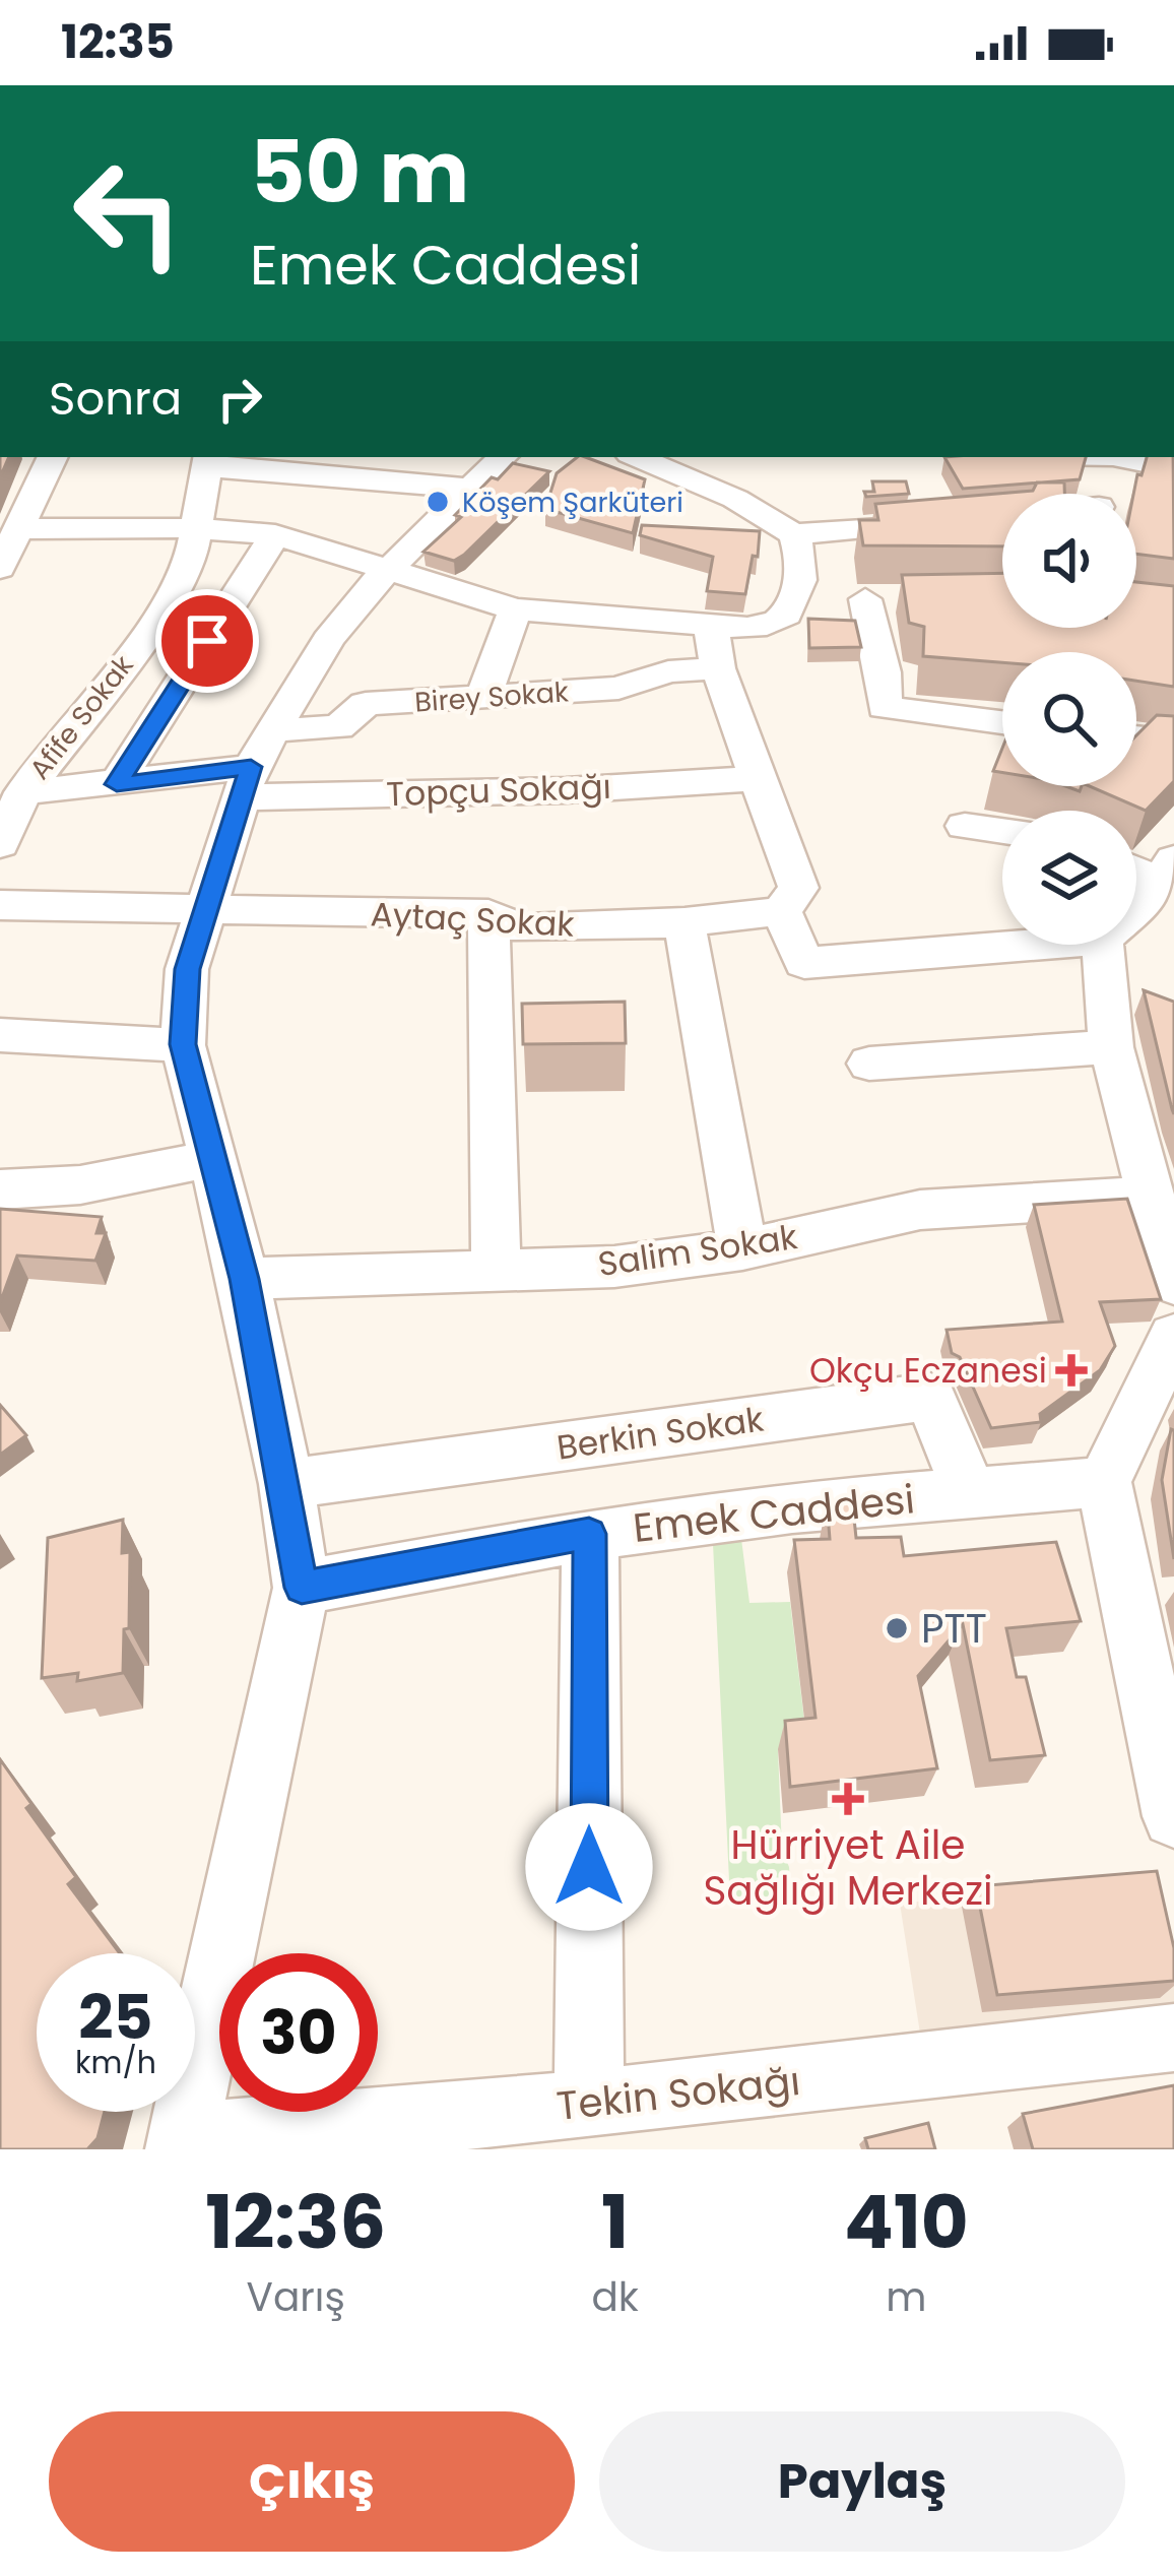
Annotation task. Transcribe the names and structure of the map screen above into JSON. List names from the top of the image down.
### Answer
{
  "streets": {
    "street": [
      "Birey Sokak",
      "Afife Sokak",
      "Topçu Sokağı",
      "Aytaç Sokak",
      "Salim Sokak",
      "Berkin Sokak",
      "Emek Caddesi",
      "Tekin Sokağı"
    ]
  },
  "crossings": [
    ["Afife Sokak", "Topçu Sokağı"],
    ["Berkin Sokak", "Emek Caddesi"]
  ],
  "places": {
    "other": ["Köşem Şarküteri", "PTT"],
    "health": ["Okçu Eczanesi", "Hürriyet Aile Sağlığı Merkezi"]
  },
  "page": {
    "status": "12:35",
    "turn": ["50 m", "Emek Caddesi"],
    "then": "Sonra",
    "speed": "25 km/h",
    "limit": "30",
    "eta": [
      "12:36",
      "Varış",
      "1",
      "dk",
      "410",
      "m"
    ],
    "buttons": ["Çıkış", "Paylaş"]
  }
}
